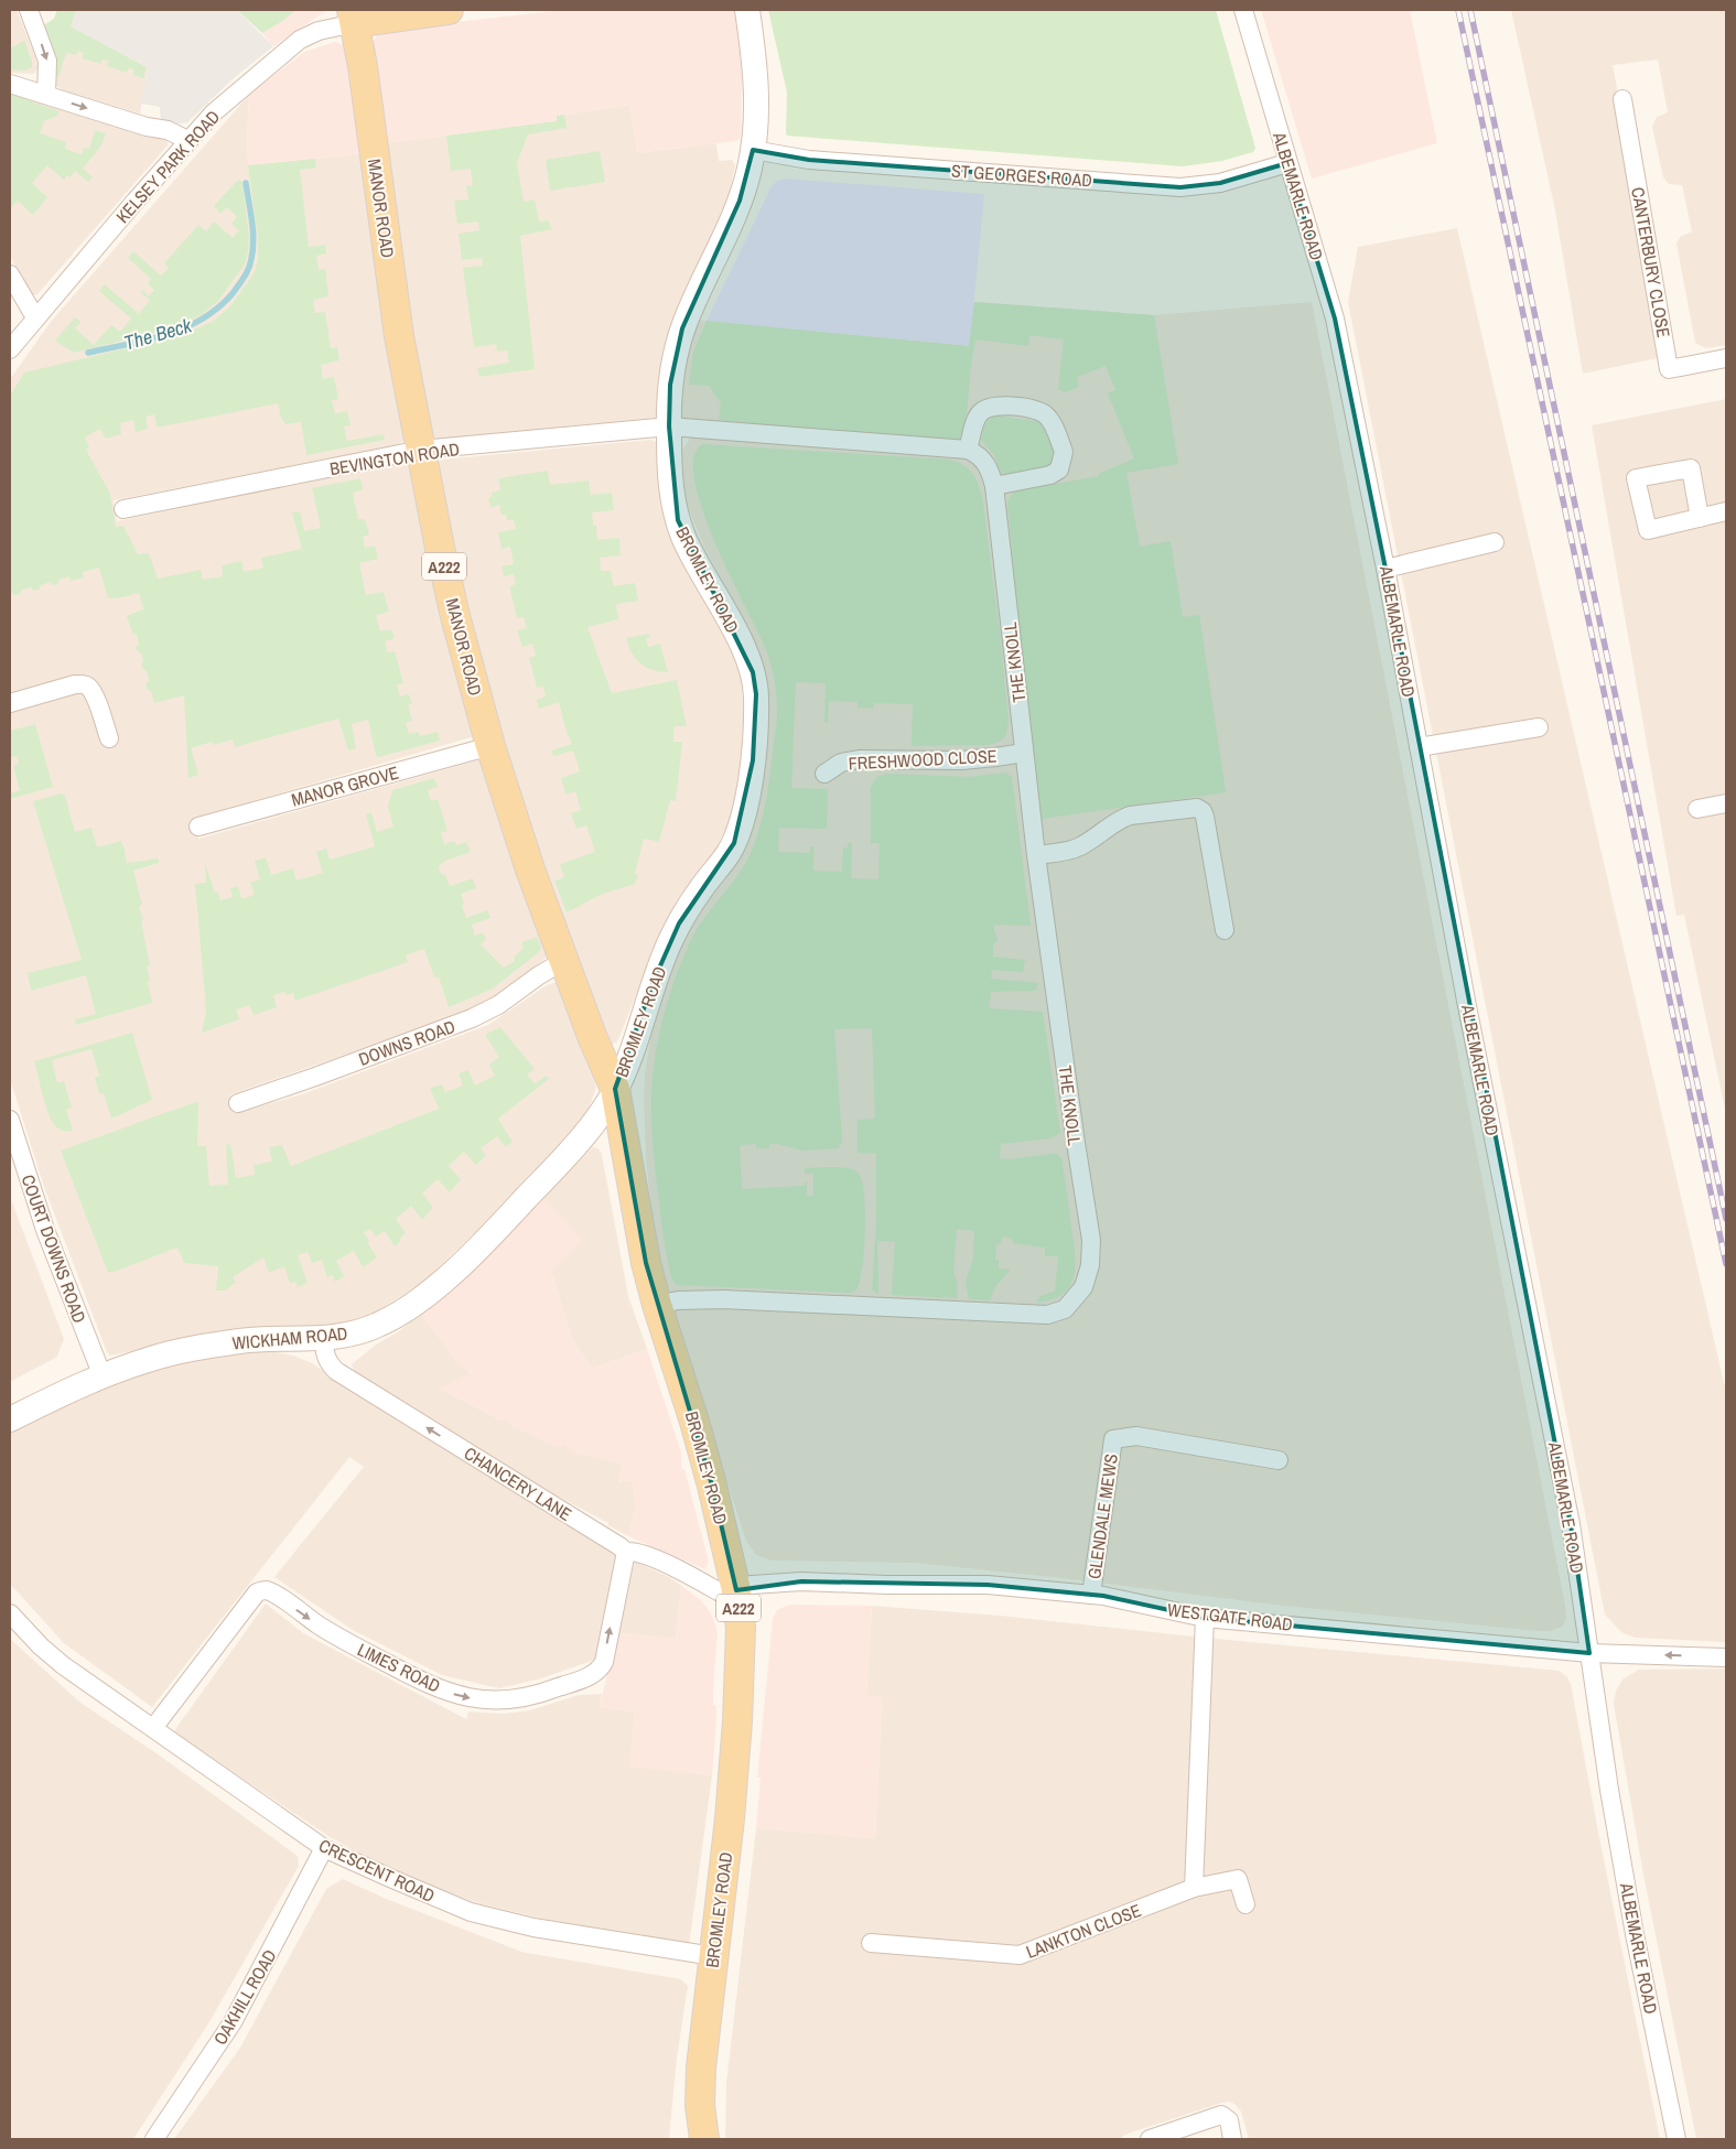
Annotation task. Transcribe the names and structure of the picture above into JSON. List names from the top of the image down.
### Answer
{
  "streets": {
    "main road": [
      "MANOR ROAD",
      "A222",
      "BROMLEY ROAD",
      "WICKHAM ROAD"
    ],
    "street": [
      "KELSEY PARK ROAD",
      "ST GEORGES ROAD",
      "ALBEMARLE ROAD",
      "CANTERBURY CLOSE",
      "BEVINGTON ROAD",
      "THE KNOLL",
      "FRESHWOOD CLOSE",
      "MANOR GROVE",
      "DOWNS ROAD",
      "COURT DOWNS ROAD",
      "CHANCERY LANE",
      "GLENDALE MEWS",
      "WESTGATE ROAD",
      "LIMES ROAD",
      "CRESCENT ROAD",
      "LANKTON CLOSE",
      "OAKHILL ROAD"
    ]
  },
  "crossings": [
    ["KELSEY PARK ROAD", "MANOR ROAD"],
    ["ST GEORGES ROAD", "ALBEMARLE ROAD"],
    ["ST GEORGES ROAD", "BROMLEY ROAD"],
    ["ALBEMARLE ROAD", "WESTGATE ROAD"],
    ["MANOR ROAD", "BEVINGTON ROAD"],
    ["MANOR ROAD", "BROMLEY ROAD"],
    ["MANOR ROAD", "MANOR GROVE"],
    ["MANOR ROAD", "DOWNS ROAD"],
    ["MANOR ROAD", "WICKHAM ROAD"],
    ["BEVINGTON ROAD", "BROMLEY ROAD"],
    ["BROMLEY ROAD", "THE KNOLL"],
    ["BROMLEY ROAD", "WICKHAM ROAD"],
    ["BROMLEY ROAD", "CHANCERY LANE"],
    ["BROMLEY ROAD", "WESTGATE ROAD"],
    ["BROMLEY ROAD", "CRESCENT ROAD"],
    ["THE KNOLL", "FRESHWOOD CLOSE"],
    ["COURT DOWNS ROAD", "WICKHAM ROAD"],
    ["WICKHAM ROAD", "CHANCERY LANE"],
    ["CHANCERY LANE", "WESTGATE ROAD"],
    ["CHANCERY LANE", "LIMES ROAD"],
    ["GLENDALE MEWS", "WESTGATE ROAD"],
    ["LIMES ROAD", "CRESCENT ROAD"],
    ["CRESCENT ROAD", "OAKHILL ROAD"]
  ],
  "one_way": ["CHANCERY LANE"],
  "water": ["The Beck"]
}
